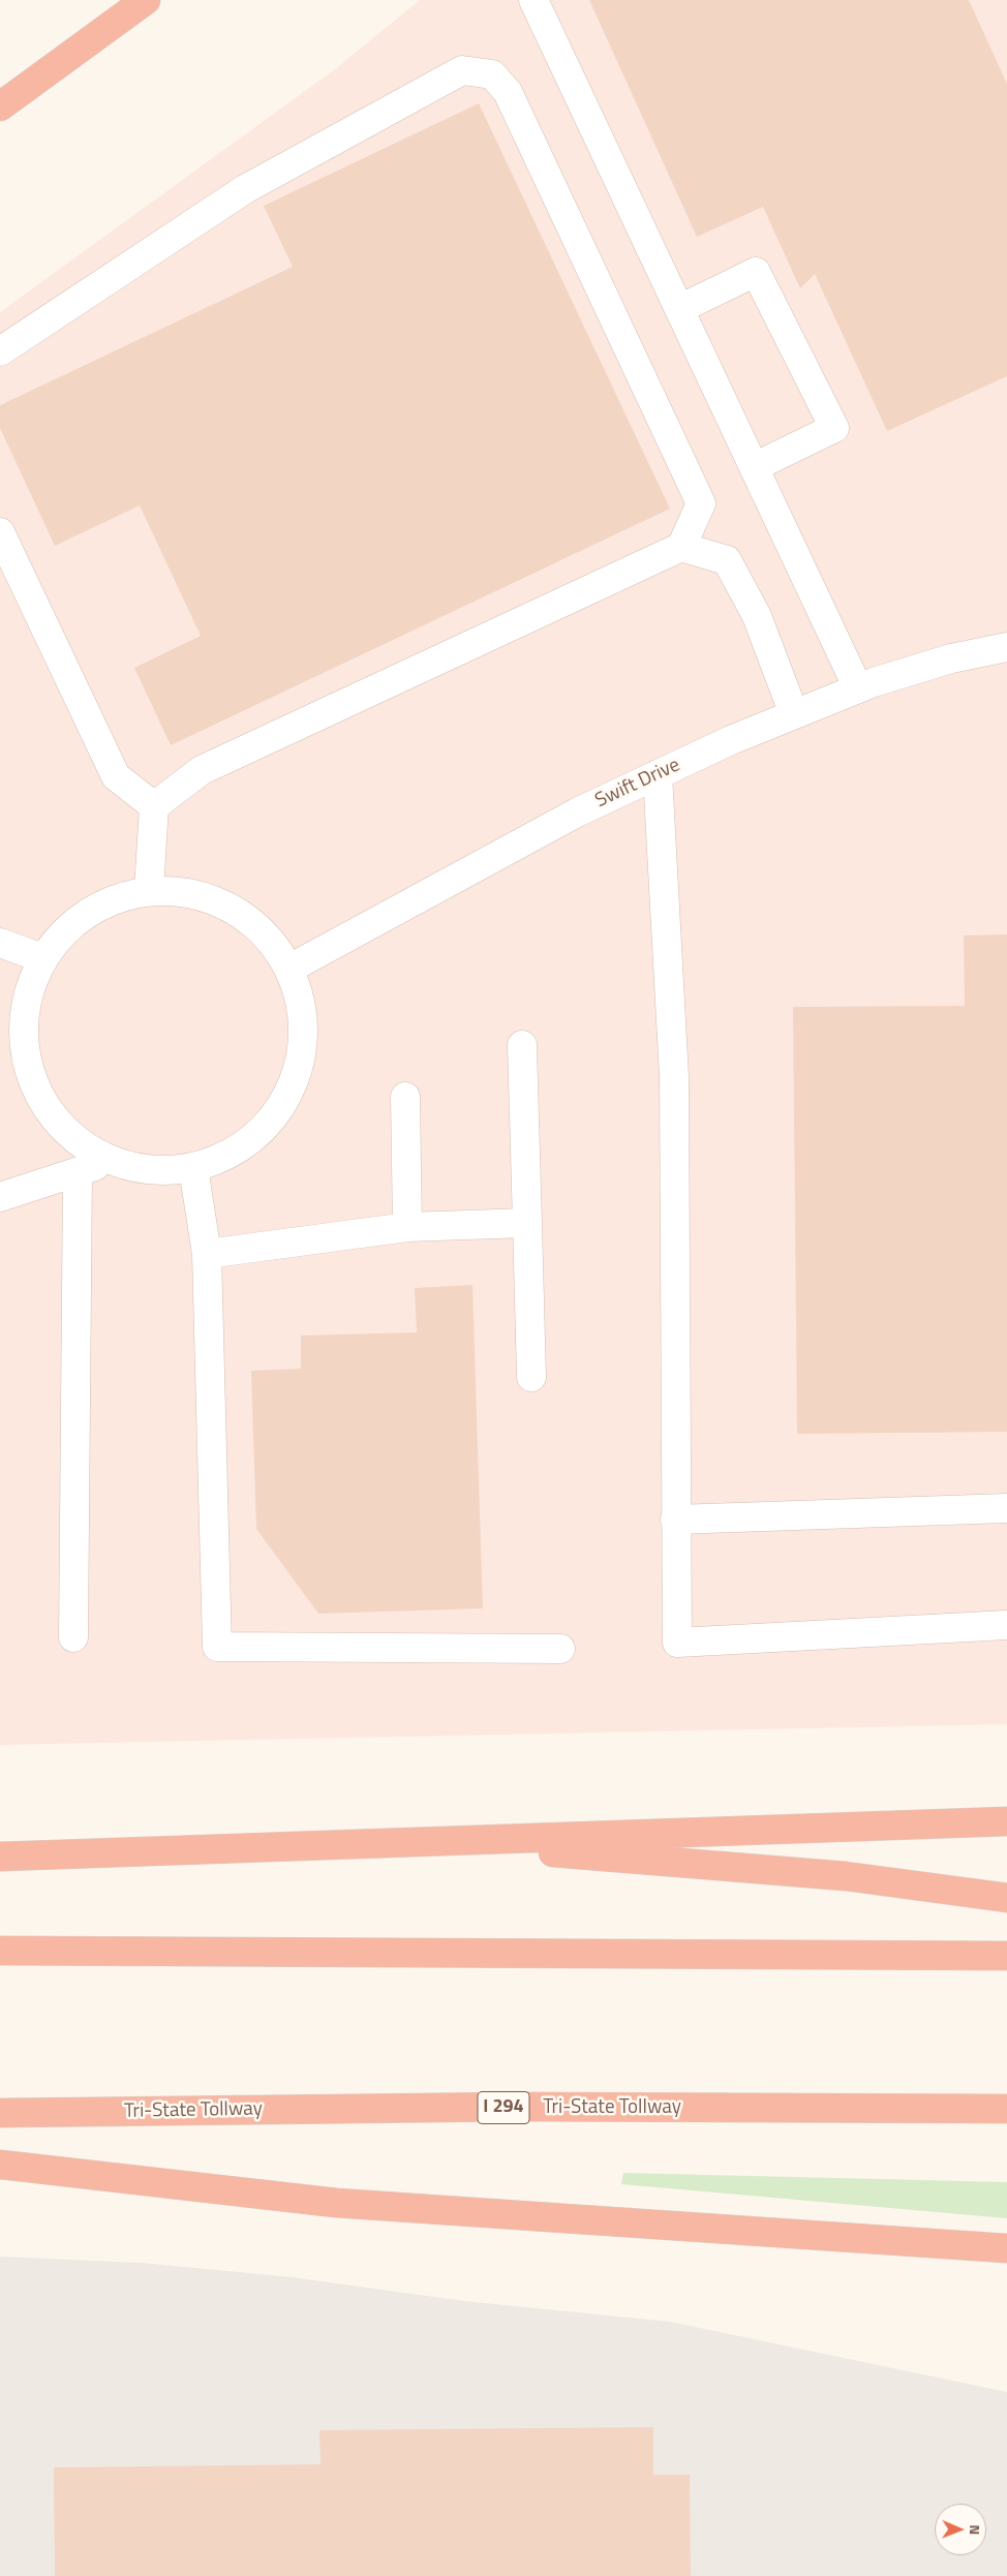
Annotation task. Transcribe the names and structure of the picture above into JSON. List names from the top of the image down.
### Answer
{
  "streets": {
    "highway": ["I 294", "Tri-State Tollway"],
    "street": ["Swift Drive"]
  },
  "north": "right"
}
